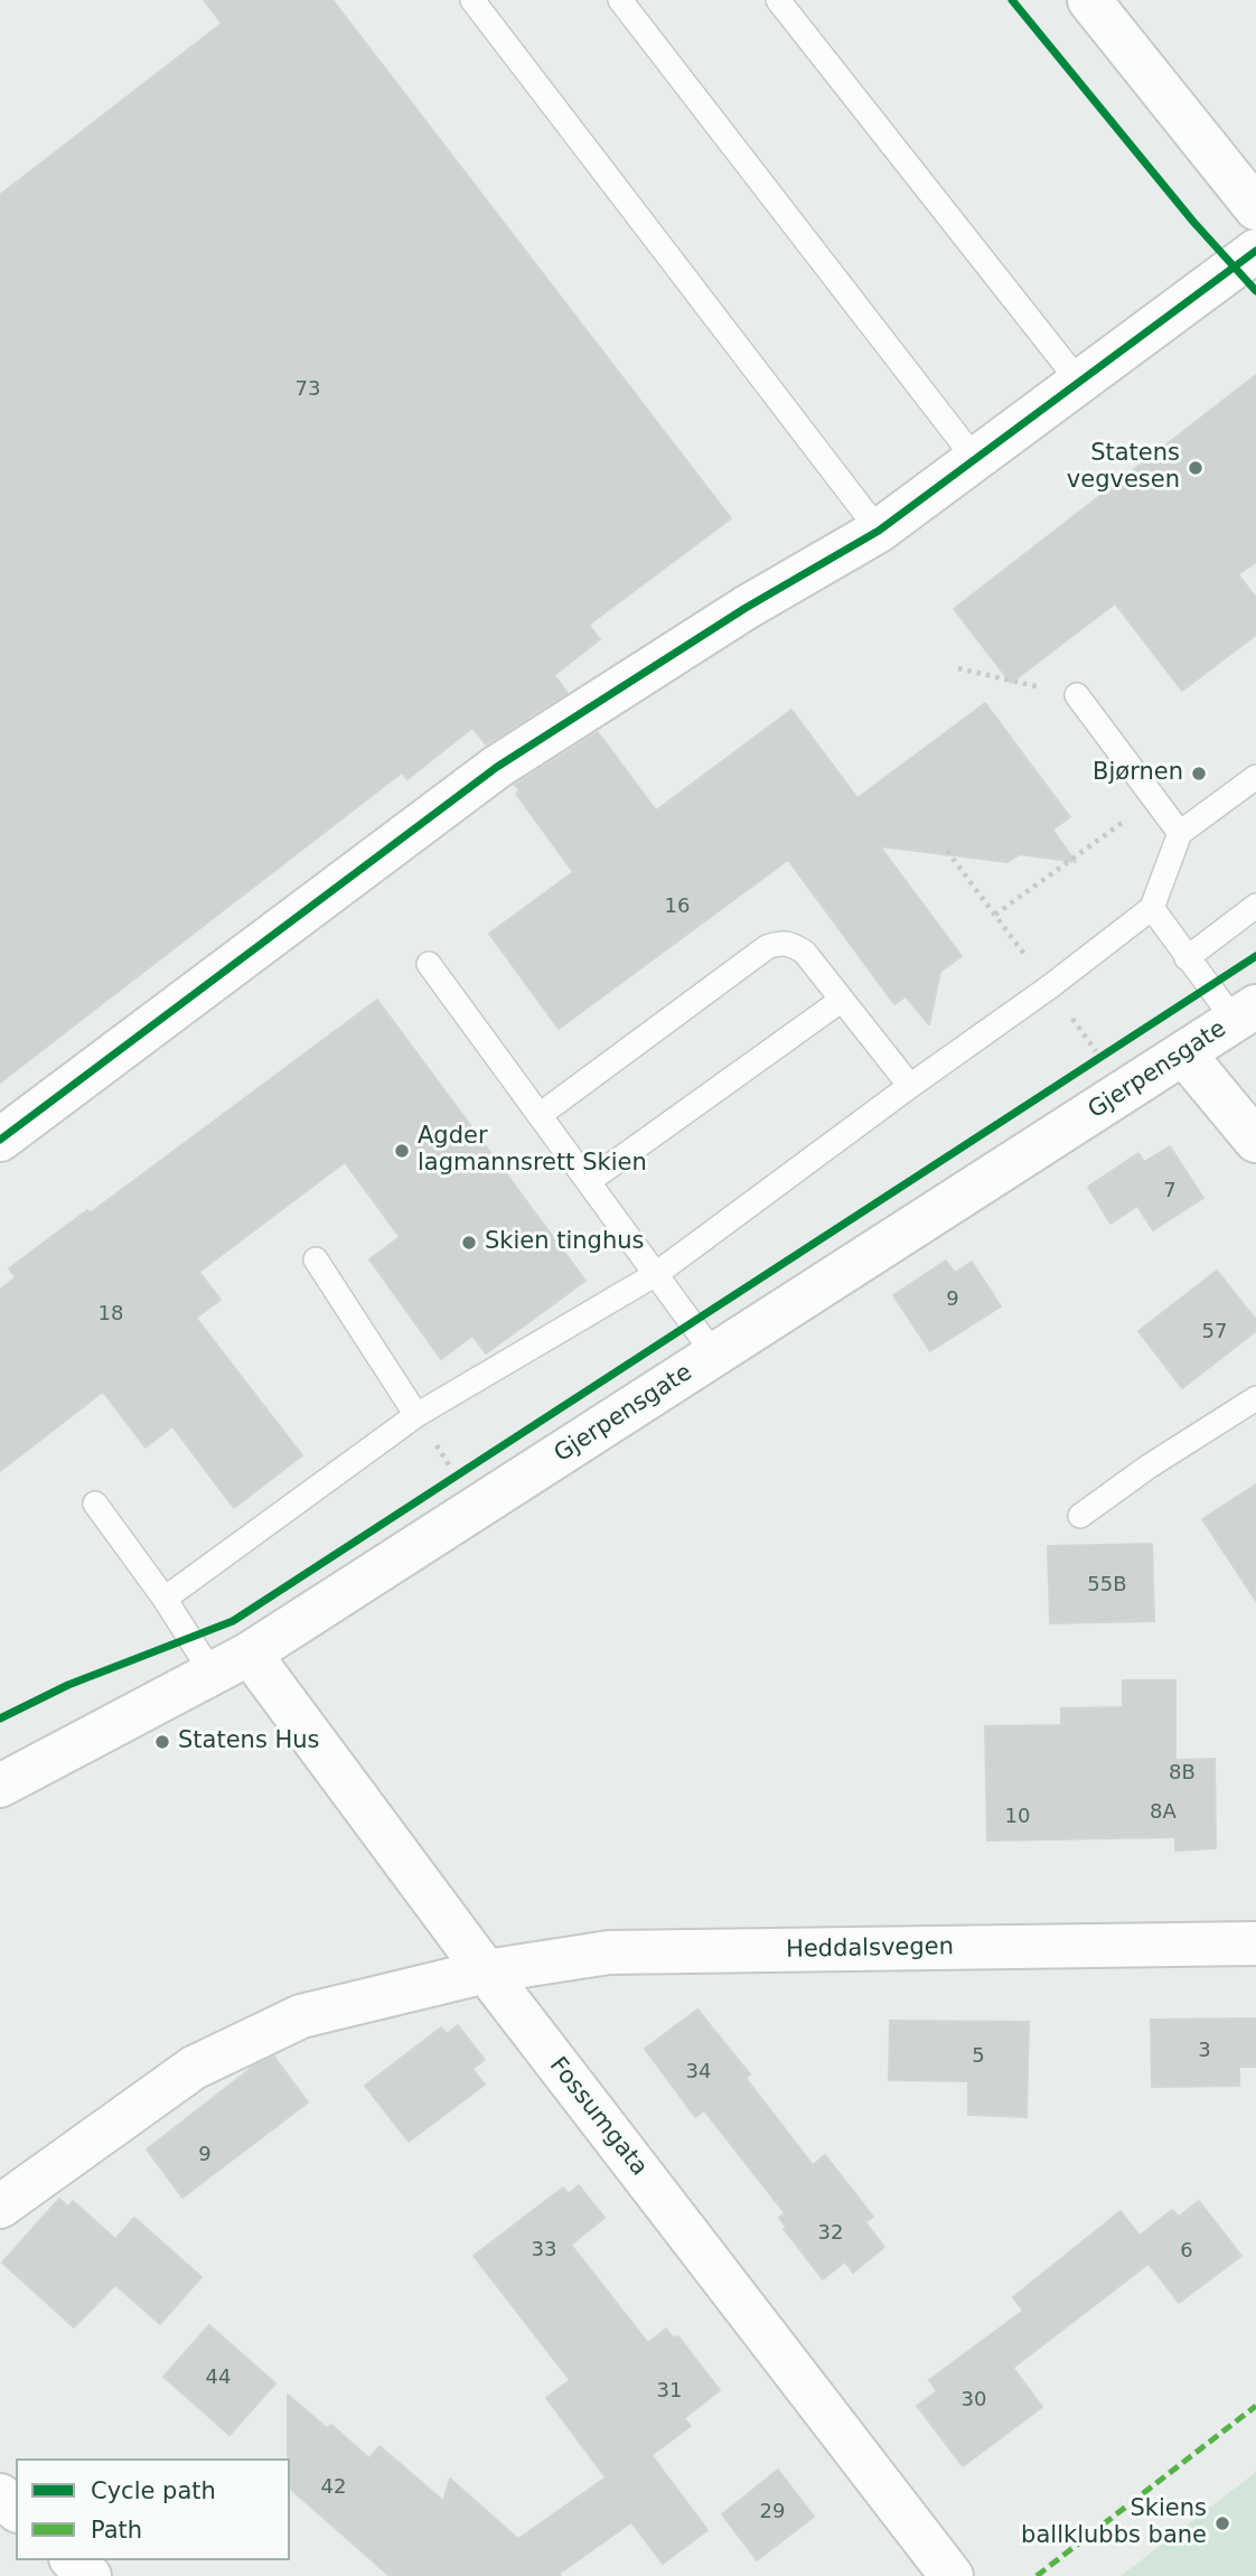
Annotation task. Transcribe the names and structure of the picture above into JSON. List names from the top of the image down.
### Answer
{
  "streets": {
    "street": ["Gjerpensgate", "Heddalsvegen", "Fossumgata"]
  },
  "crossings": [
    ["Gjerpensgate", "Fossumgata"],
    ["Heddalsvegen", "Fossumgata"]
  ],
  "places": [
    "Statens vegvesen",
    "Bjørnen",
    "Agder lagmannsrett Skien",
    "Skien tinghus",
    "Statens Hus",
    "Skiens ballklubbs bane"
  ],
  "house_numbers": [
    "73",
    "16",
    "7",
    "9",
    "18",
    "57",
    "55B",
    "8B",
    "8A",
    "10",
    "3",
    "5",
    "34",
    "9",
    "32",
    "33",
    "6",
    "44",
    "31",
    "30",
    "42",
    "29"
  ],
  "legend": ["Cycle path", "Path"]
}
